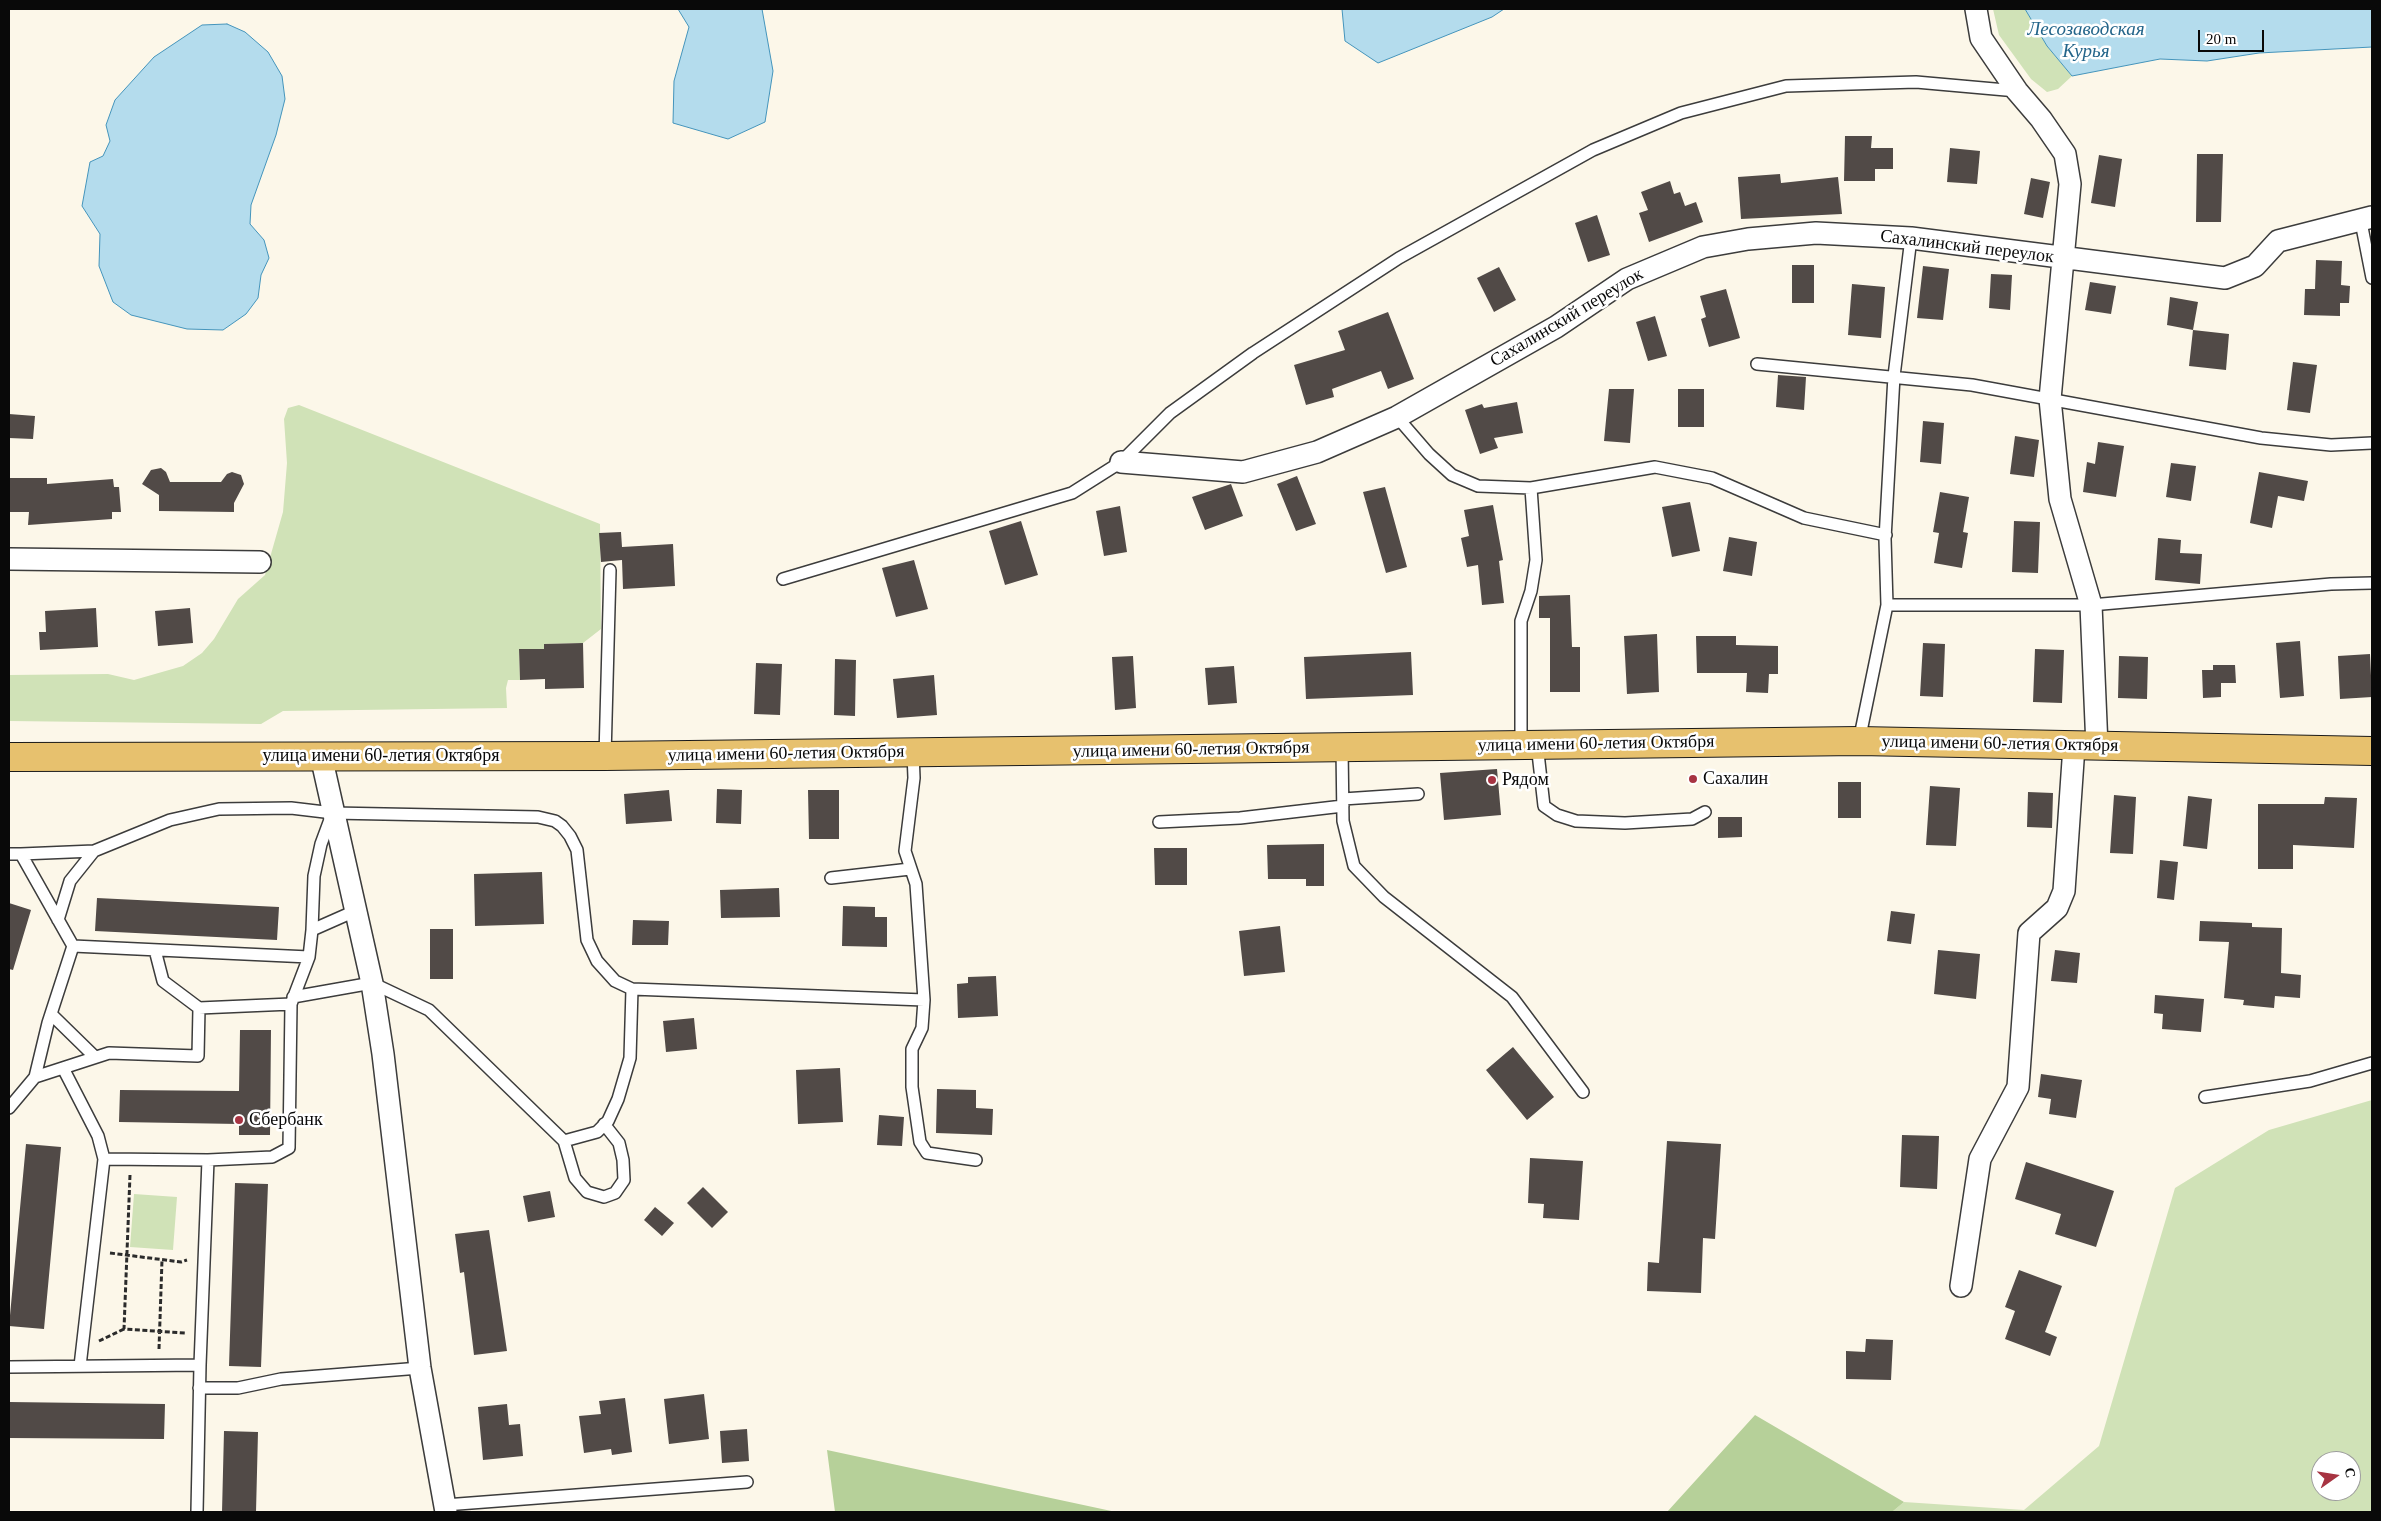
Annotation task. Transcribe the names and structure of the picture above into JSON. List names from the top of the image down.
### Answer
{
  "streets": {
    "main road": ["улица имени 60-летия Октября"],
    "street": ["Сахалинский переулок"]
  },
  "water": ["Лесозаводская Курья"],
  "places": ["Сахалин", "Рядом", "Сбербанк"],
  "scale_bar": "20 m",
  "north": "right"
}
